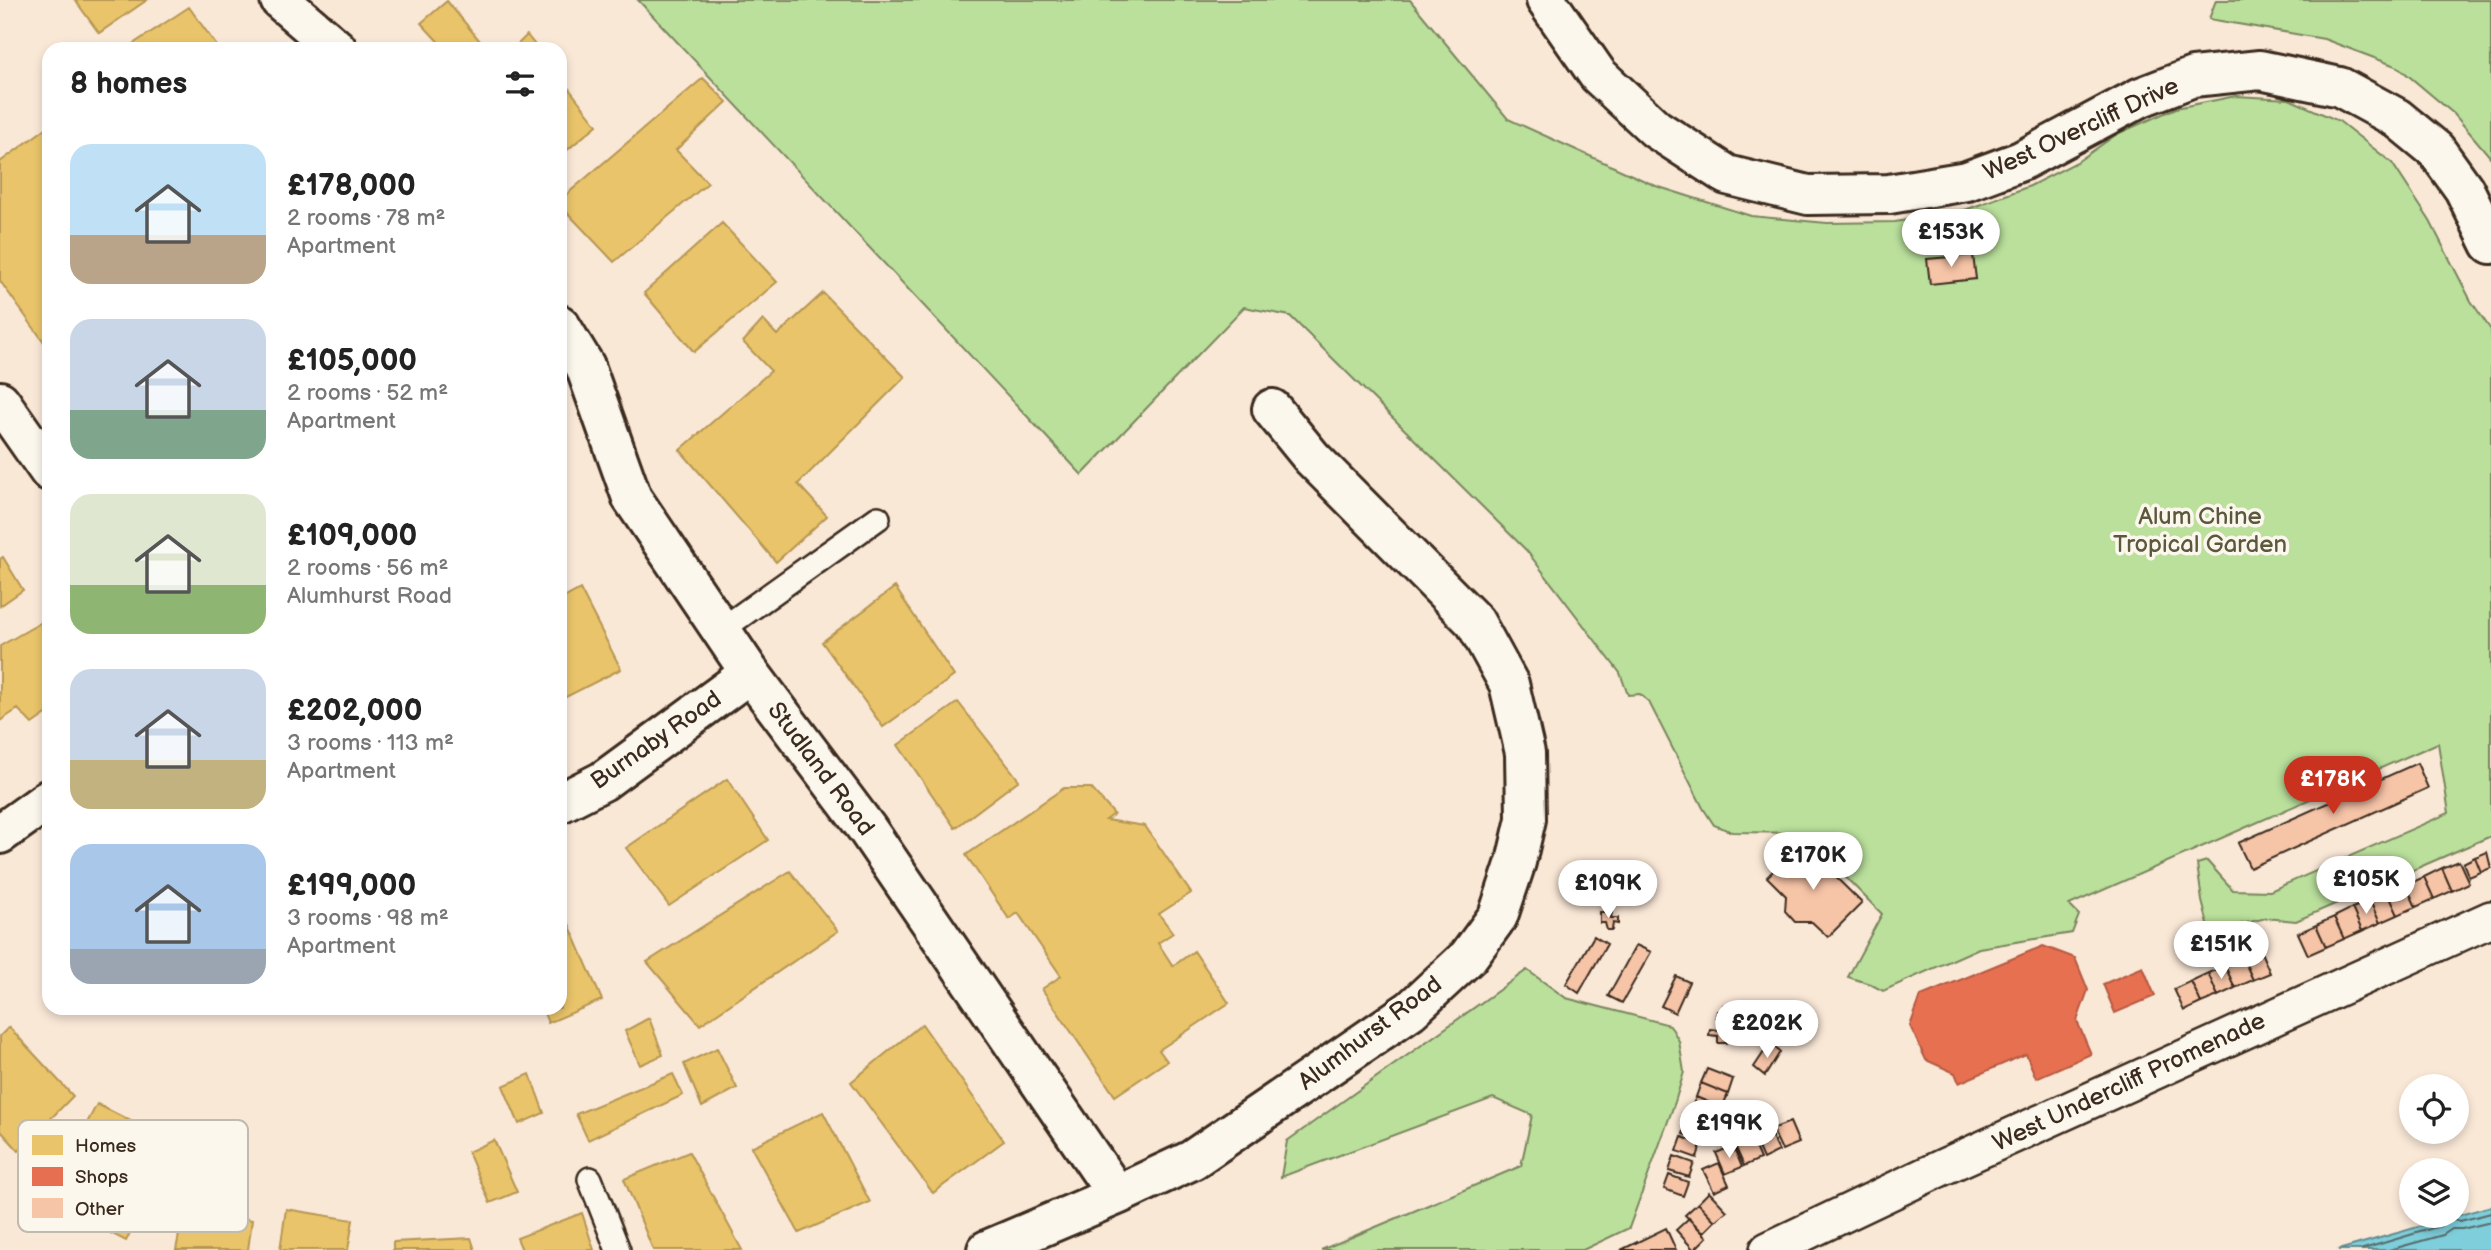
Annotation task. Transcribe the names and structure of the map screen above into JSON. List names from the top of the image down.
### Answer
{
  "streets": {
    "street": [
      "West Overcliff Drive",
      "Burnaby Road",
      "Studland Road",
      "Alumhurst Road",
      "West Undercliff Promenade"
    ]
  },
  "crossings": [
    ["Burnaby Road", "Studland Road"],
    ["Studland Road", "Alumhurst Road"]
  ],
  "parks": ["Alum Chine Tropical Garden"],
  "legend": ["Homes", "Shops", "Other"],
  "page": {
    "heading": "8 homes",
    "list": [
      {
        "name": "£178,000",
        "note": "2 rooms · 78 m² · Apartment"
      },
      {
        "name": "£105,000",
        "note": "2 rooms · 52 m² · Apartment"
      },
      {
        "name": "£109,000",
        "note": "2 rooms · 56 m² · Alumhurst Road"
      },
      {
        "name": "£202,000",
        "note": "3 rooms · 113 m² · Apartment"
      },
      {
        "name": "£199,000",
        "note": "3 rooms · 98 m² · Apartment"
      }
    ],
    "price": [
      "£153K",
      "£178K",
      "£170K",
      "£105K",
      "£109K",
      "£151K",
      "£202K",
      "£199K"
    ]
  }
}
